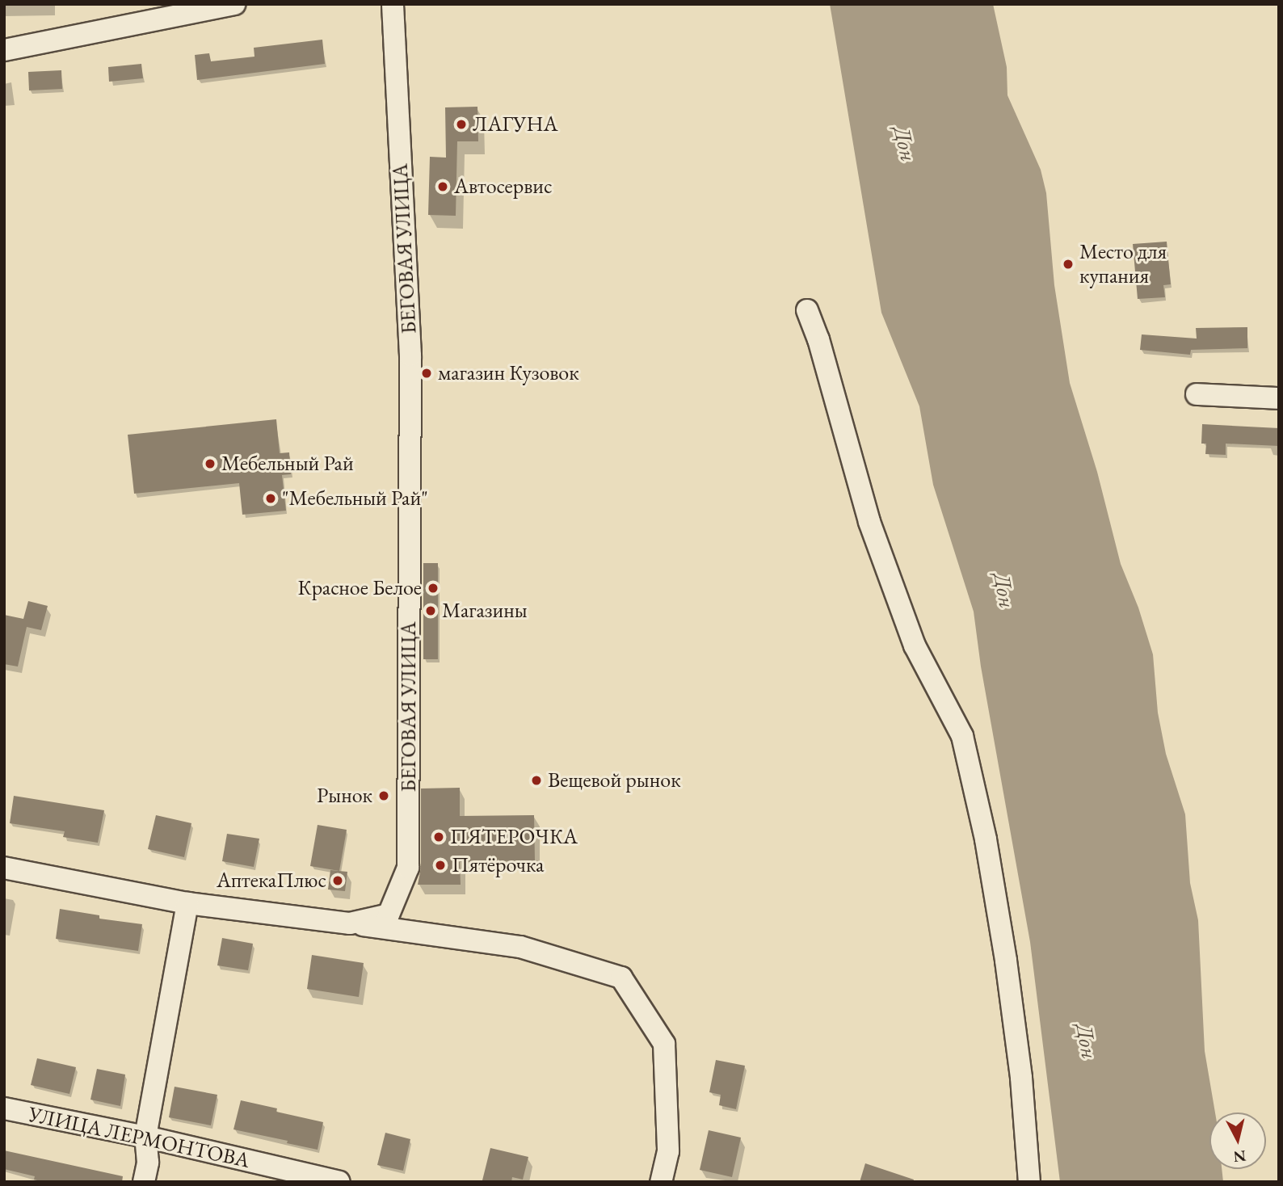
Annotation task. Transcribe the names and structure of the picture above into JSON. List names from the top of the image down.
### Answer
{
  "streets": {
    "street": ["БЕГОВАЯ УЛИЦА", "УЛИЦА ЛЕРМОНТОВА"]
  },
  "water": ["Дон"],
  "places": [
    "ЛАГУНА",
    "Автосервис",
    "Место для купания",
    "магазин Кузовок",
    "Мебельный Рай",
    "\"Мебельный Рай\"",
    "Красное Белое",
    "Магазины",
    "Вещевой рынок",
    "Рынок",
    "ПЯТЕРОЧКА",
    "Пятёрочка",
    "АптекаПлюс"
  ],
  "north": "bottom"
}
